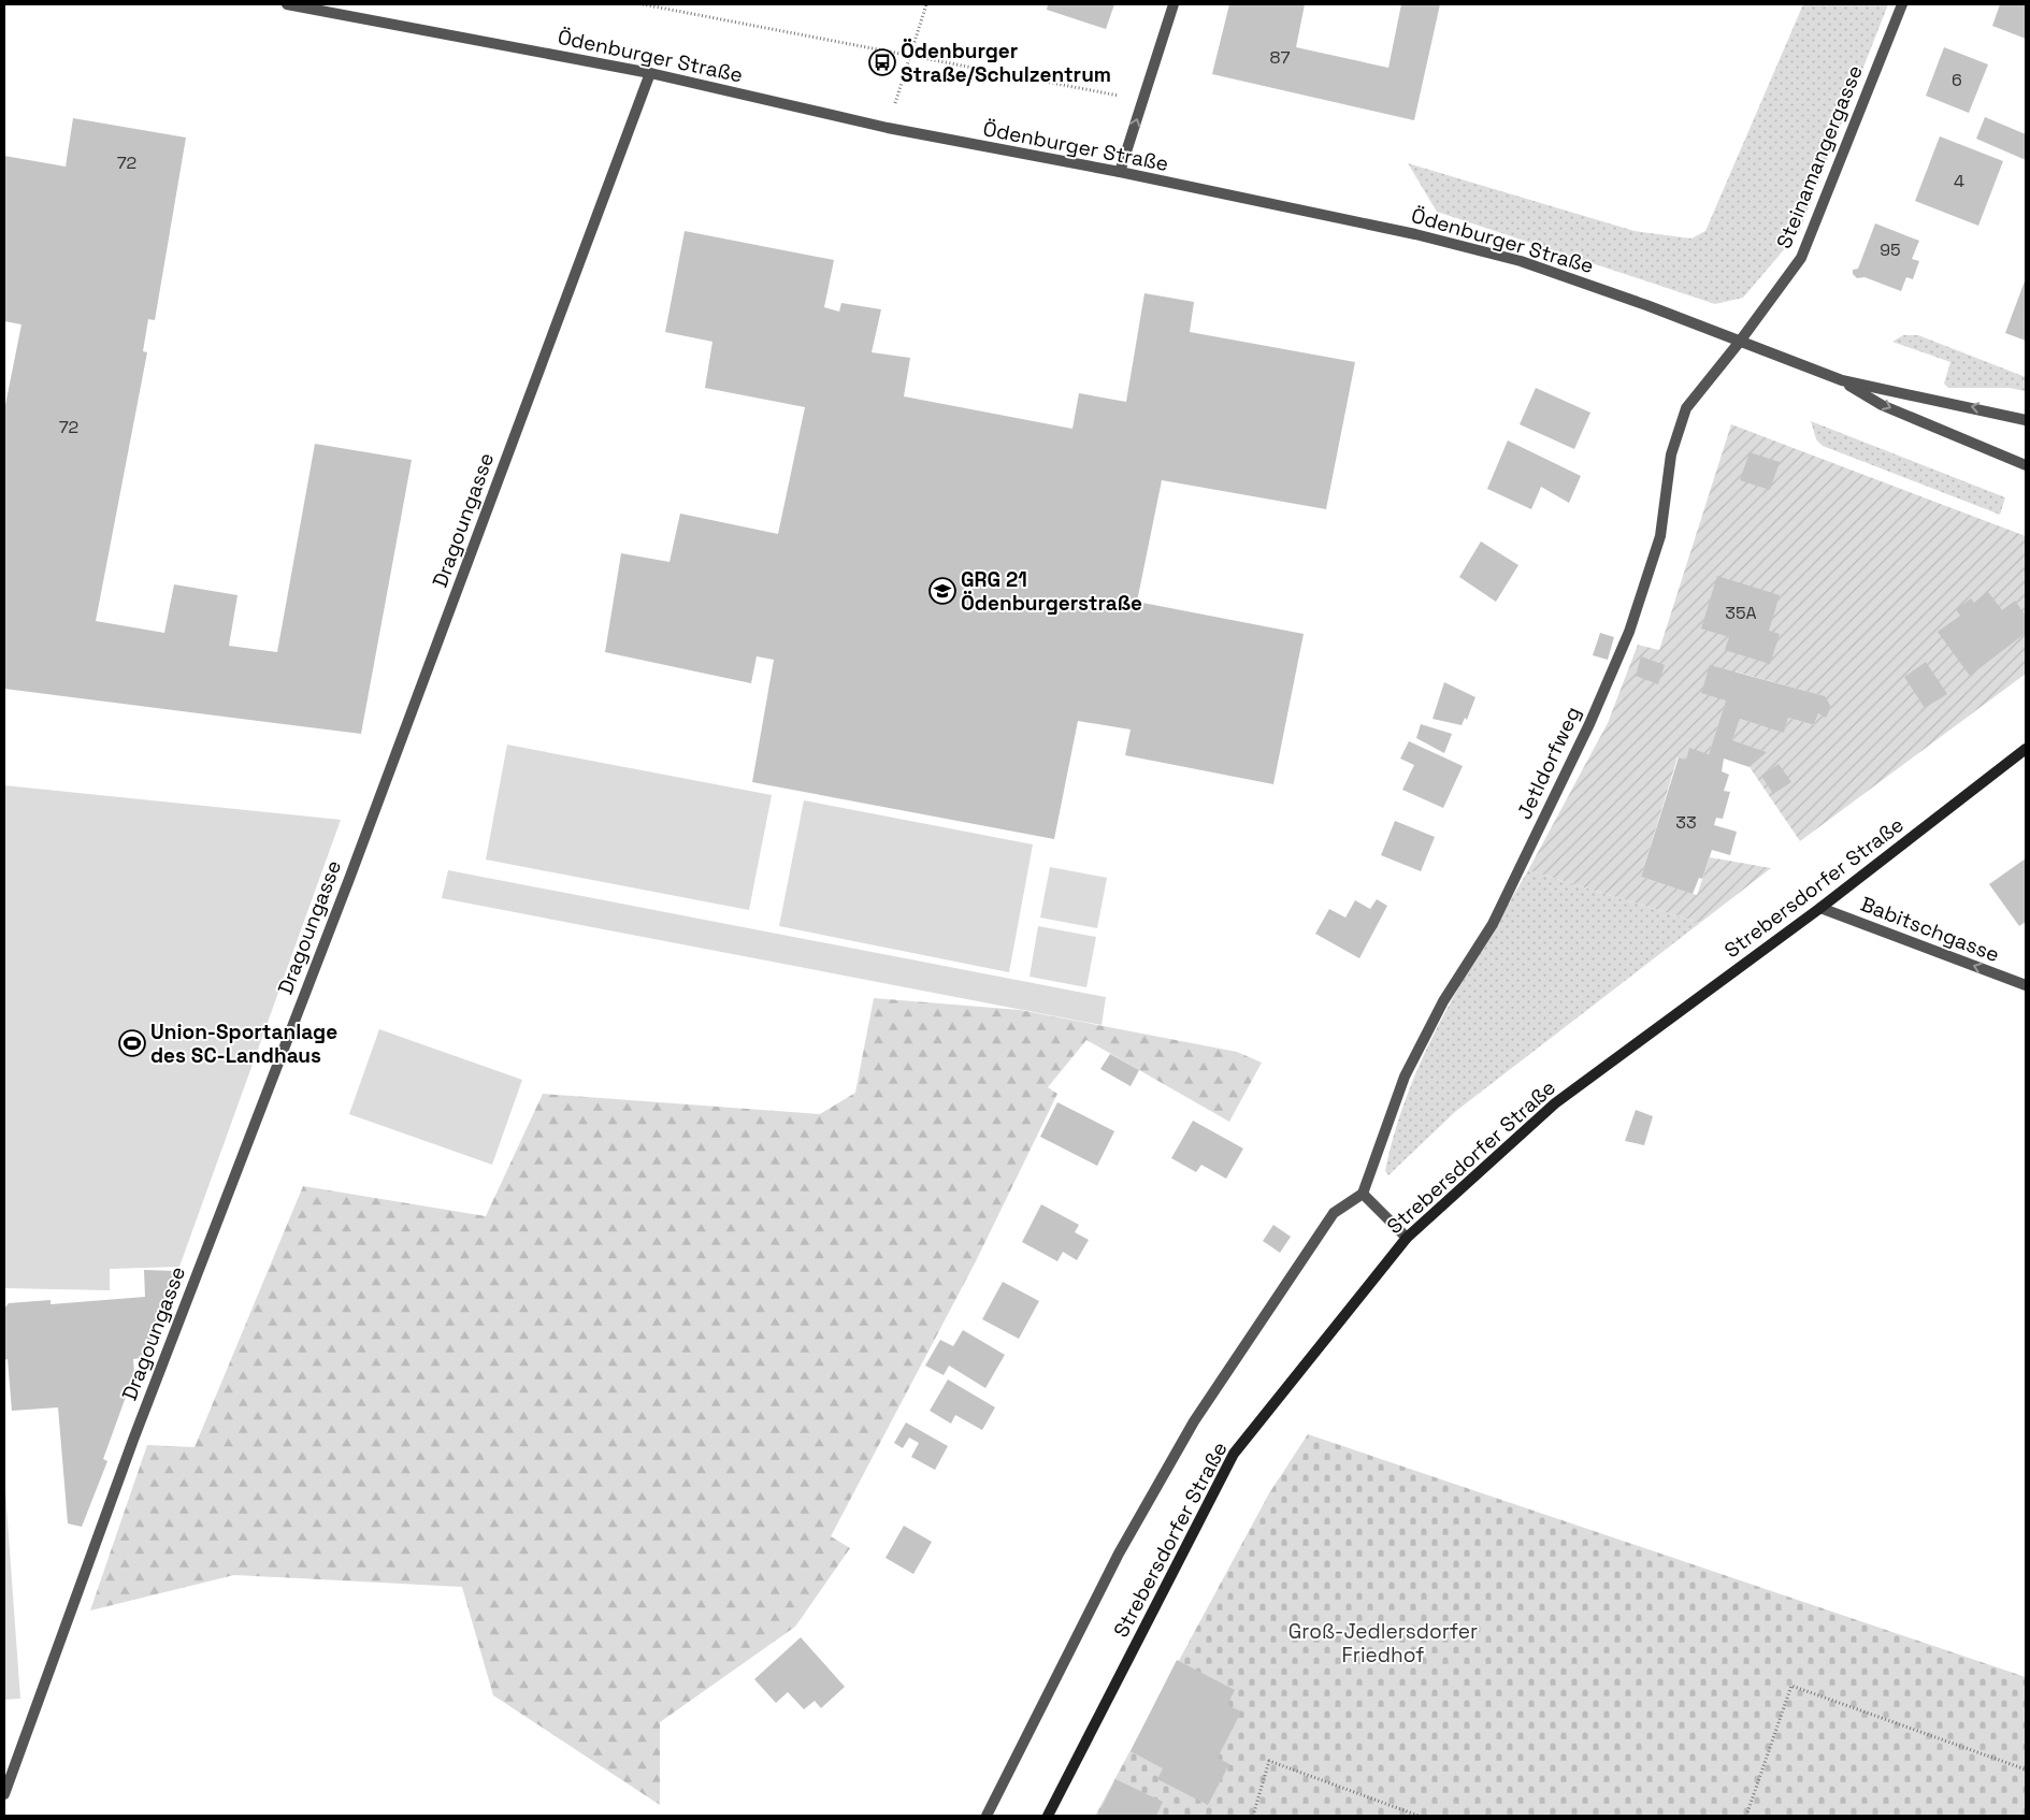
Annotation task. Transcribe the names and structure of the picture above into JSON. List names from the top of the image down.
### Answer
{
  "streets": {
    "street": [
      "Ödenburger Straße",
      "Steinamangergasse",
      "Dragoungasse",
      "Jetldorfweg",
      "Strebersdorfer Straße",
      "Babitschgasse"
    ]
  },
  "crossings": [
    ["Ödenburger Straße", "Steinamangergasse"],
    ["Ödenburger Straße", "Dragoungasse"],
    ["Ödenburger Straße", "Jetldorfweg"],
    ["Steinamangergasse", "Jetldorfweg"],
    ["Strebersdorfer Straße", "Babitschgasse"]
  ],
  "one_way": ["Babitschgasse"],
  "parks": ["Groß-Jedlersdorfer Friedhof"],
  "places": {
    "bus stop": ["Ödenburger Straße/Schulzentrum"],
    "school or university": ["GRG 21 Ödenburgerstraße"],
    "sports": ["Union-Sportanlage des SC-Landhaus"]
  },
  "house_numbers": [
    "87",
    "6",
    "72",
    "4",
    "95",
    "72",
    "35A",
    "33"
  ]
}
